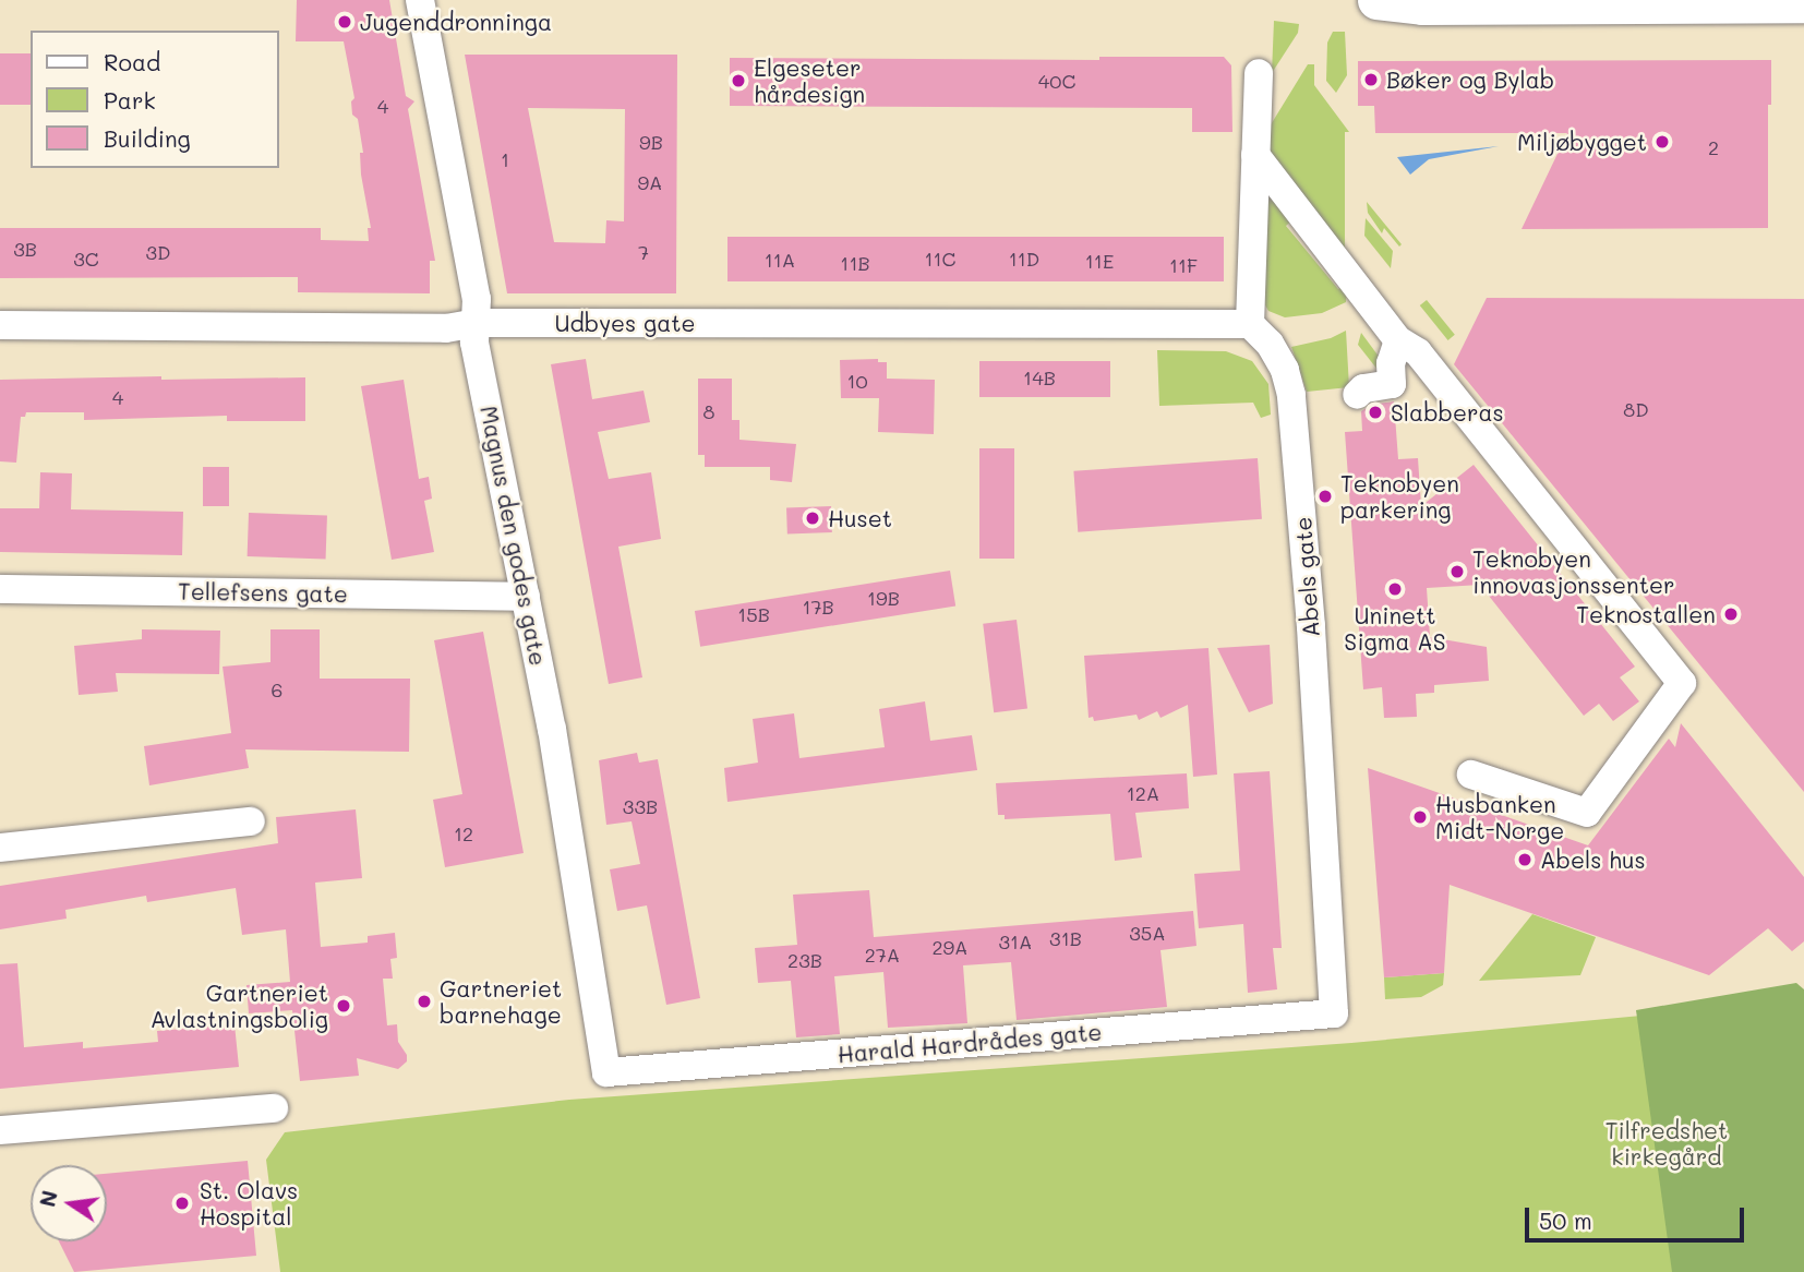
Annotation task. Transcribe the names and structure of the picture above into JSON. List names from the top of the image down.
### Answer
{
  "streets": {
    "street": [
      "Udbyes gate",
      "Magnus den godes gate",
      "Abels gate",
      "Tellefsens gate",
      "Harald Hardrådes gate"
    ]
  },
  "crossings": [
    ["Udbyes gate", "Magnus den godes gate"],
    ["Udbyes gate", "Abels gate"],
    ["Magnus den godes gate", "Tellefsens gate"],
    ["Magnus den godes gate", "Harald Hardrådes gate"],
    ["Abels gate", "Harald Hardrådes gate"]
  ],
  "parks": ["Tilfredshet kirkegård"],
  "places": [
    "Jugenddronninga",
    "Bøker og Bylab",
    "Elgeseter hårdesign",
    "Miljøbygget",
    "Slabberas",
    "Teknobyen parkering",
    "Huset",
    "Teknobyen innovasjonssenter",
    "Uninett Sigma AS",
    "Teknostallen",
    "Husbanken Midt-Norge",
    "Abels hus",
    "Gartneriet barnehage",
    "Gartneriet Avlastningsbolig",
    "St. Olavs Hospital"
  ],
  "house_numbers": [
    "40C",
    "4",
    "9B",
    "2",
    "1",
    "9A",
    "3B",
    "3D",
    "7",
    "3C",
    "11C",
    "11D",
    "11A",
    "11E",
    "11B",
    "11F",
    "14B",
    "10",
    "4",
    "8D",
    "8",
    "19B",
    "17B",
    "15B",
    "6",
    "12A",
    "33B",
    "12",
    "35A",
    "31B",
    "31A",
    "29A",
    "27A",
    "23B"
  ],
  "legend": ["Road", "Park", "Building"],
  "scale_bar": "50 m",
  "north": "left"
}
